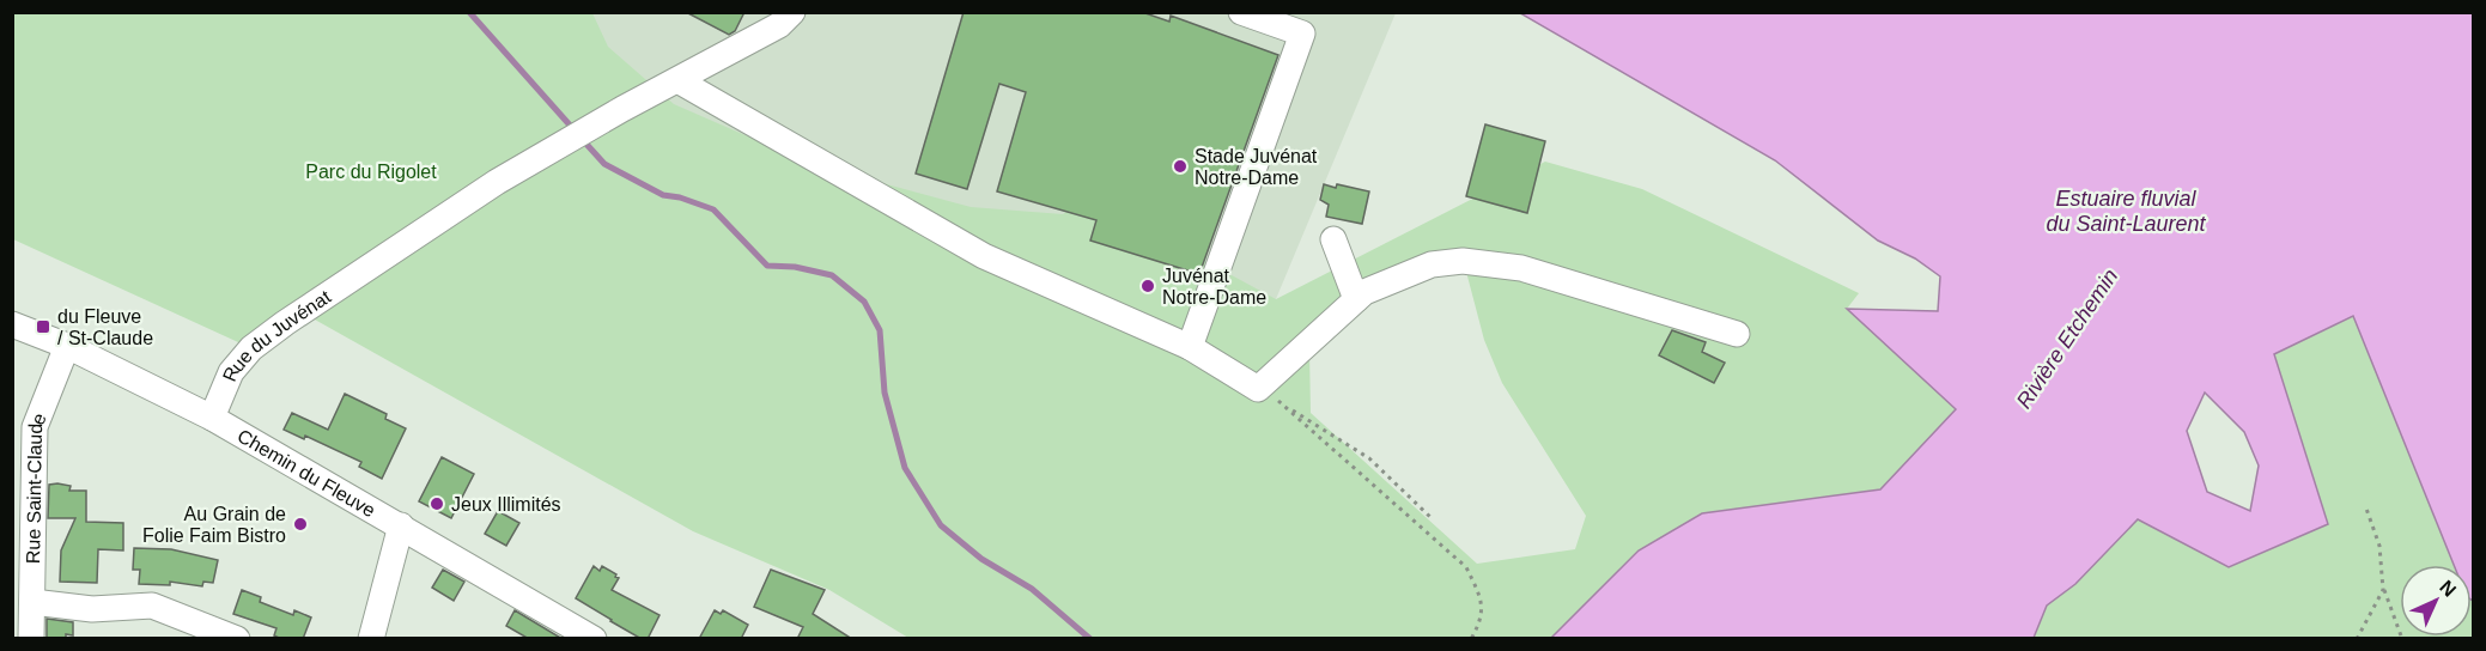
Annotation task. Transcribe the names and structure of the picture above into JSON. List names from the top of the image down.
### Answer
{
  "streets": {
    "street": ["Rue du Juvénat", "Chemin du Fleuve", "Rue Saint-Claude"]
  },
  "crossings": [
    ["Rue du Juvénat", "Chemin du Fleuve"],
    ["Chemin du Fleuve", "Rue Saint-Claude"]
  ],
  "water": ["Estuaire fluvial du Saint-Laurent", "Rivière Etchemin"],
  "parks": ["Parc du Rigolet"],
  "places": {
    "other": [
      "Stade Juvénat Notre-Dame",
      "Juvénat Notre-Dame",
      "Jeux Illimités",
      "Au Grain de Folie Faim Bistro"
    ],
    "transit": ["du Fleuve / St-Claude"]
  },
  "north": "top right"
}
